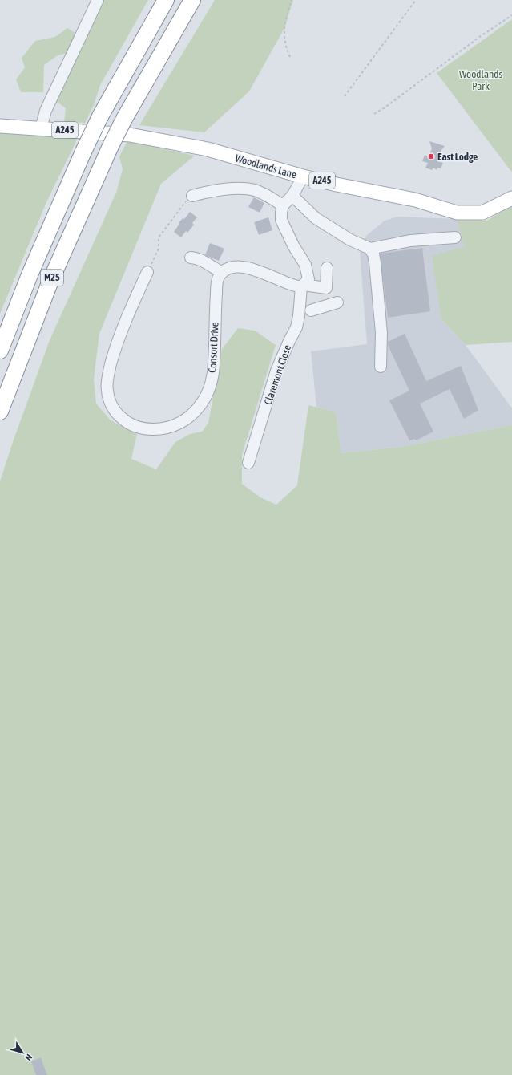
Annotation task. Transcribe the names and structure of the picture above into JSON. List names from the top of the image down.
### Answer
{
  "streets": {
    "highway": ["M25"],
    "main road": ["A245", "Woodlands Lane"],
    "street": ["Consort Drive", "Claremont Close"]
  },
  "crossings": [
    ["A245", "Woodlands Lane"]
  ],
  "parks": ["Woodlands Park"],
  "places": ["East Lodge"],
  "north": "bottom right"
}
